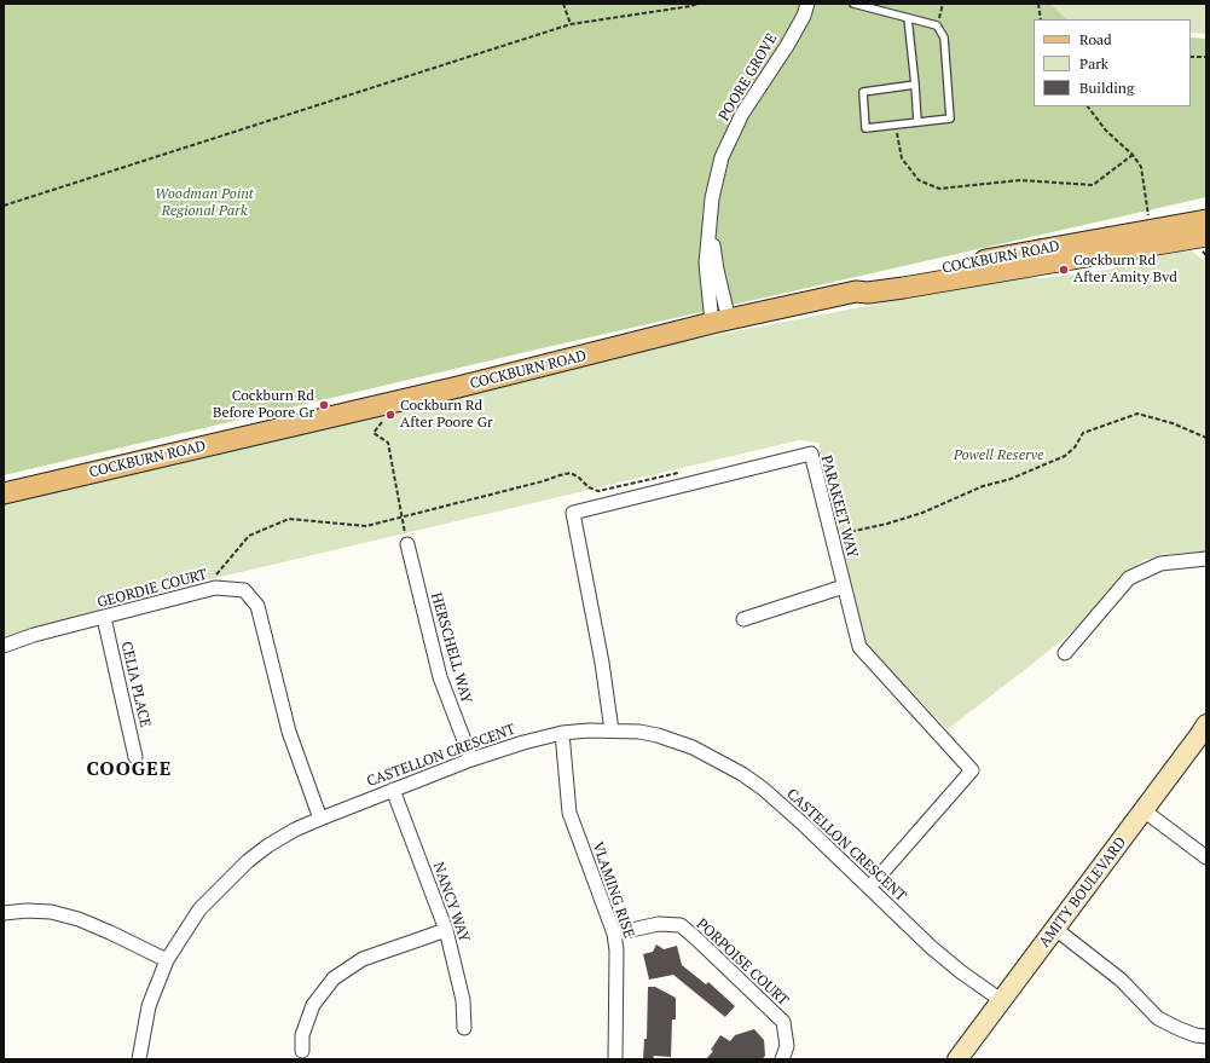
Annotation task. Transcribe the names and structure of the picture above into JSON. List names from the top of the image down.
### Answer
{
  "streets": {
    "main road": ["COCKBURN ROAD"],
    "street": [
      "POORE GROVE",
      "PARAKEET WAY",
      "GEORDIE COURT",
      "HERSCHELL WAY",
      "CELIA PLACE",
      "CASTELLON CRESCENT",
      "VLAMING RISE",
      "AMITY BOULEVARD",
      "NANCY WAY",
      "PORPOISE COURT"
    ]
  },
  "crossings": [
    ["POORE GROVE", "COCKBURN ROAD"],
    ["PARAKEET WAY", "CASTELLON CRESCENT"],
    ["GEORDIE COURT", "CELIA PLACE"],
    ["GEORDIE COURT", "CASTELLON CRESCENT"],
    ["HERSCHELL WAY", "CASTELLON CRESCENT"],
    ["CASTELLON CRESCENT", "VLAMING RISE"],
    ["CASTELLON CRESCENT", "AMITY BOULEVARD"],
    ["CASTELLON CRESCENT", "NANCY WAY"],
    ["VLAMING RISE", "PORPOISE COURT"]
  ],
  "districts": ["COOGEE"],
  "parks": ["Woodman Point Regional Park", "Powell Reserve"],
  "places": ["Cockburn Rd After Amity Bvd", "Cockburn Rd Before Poore Gr", "Cockburn Rd After Poore Gr"],
  "legend": ["Road", "Park", "Building"]
}
